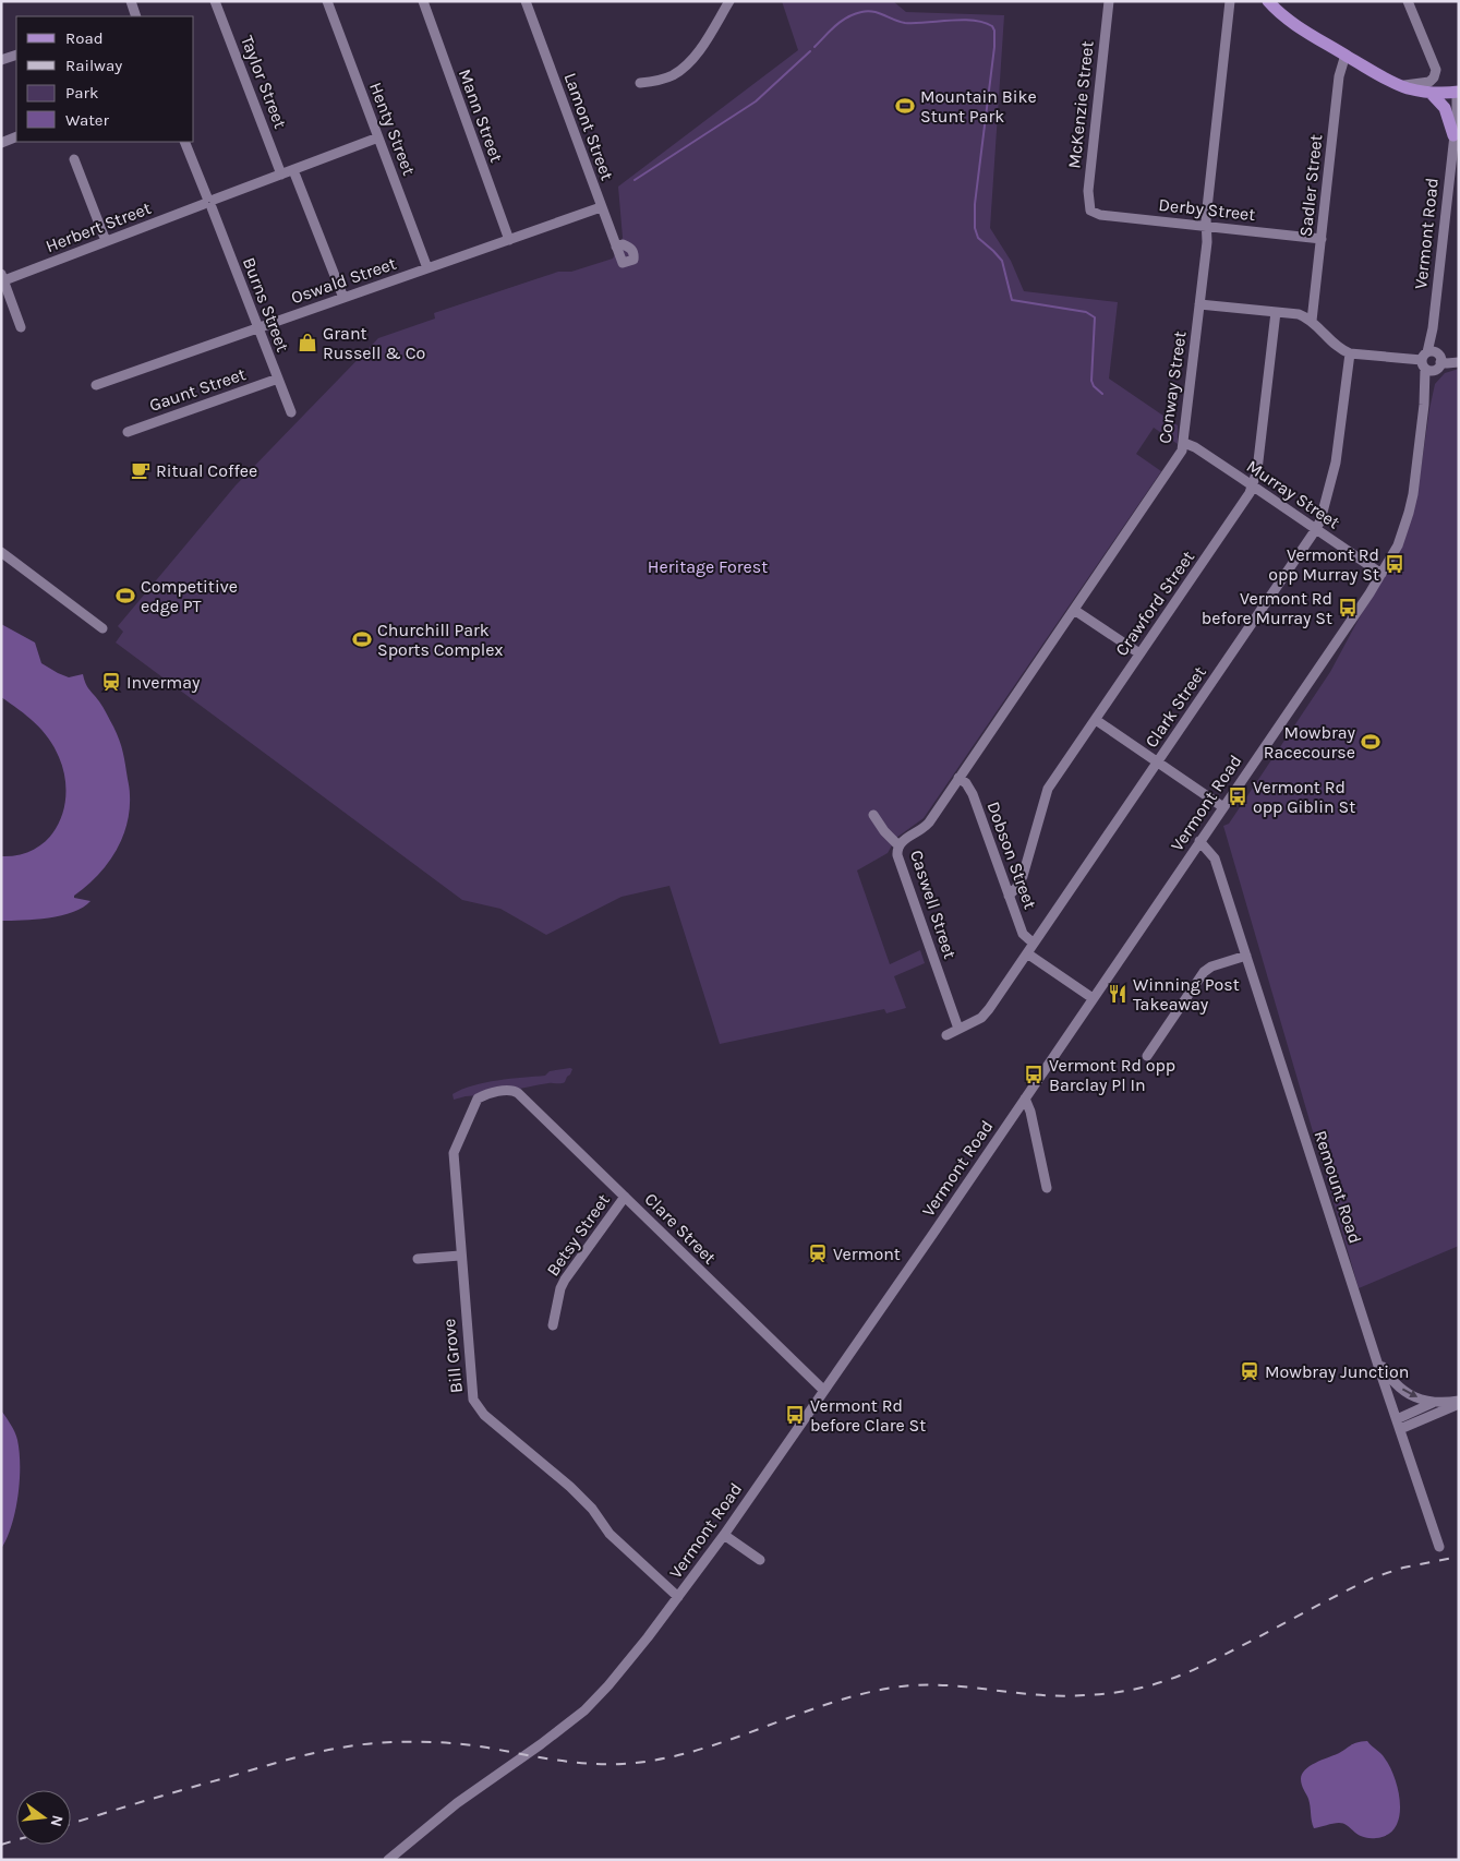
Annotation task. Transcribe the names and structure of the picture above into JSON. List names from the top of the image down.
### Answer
{
  "streets": {
    "street": [
      "Taylor Street",
      "McKenzie Street",
      "Mann Street",
      "Lamont Street",
      "Henty Street",
      "Sadler Street",
      "Derby Street",
      "Herbert Street",
      "Vermont Road",
      "Oswald Street",
      "Burns Street",
      "Conway Street",
      "Gaunt Street",
      "Murray Street",
      "Crawford Street",
      "Clark Street",
      "Dobson Street",
      "Caswell Street",
      "Remount Road",
      "Clare Street",
      "Betsy Street",
      "Bill Grove"
    ]
  },
  "crossings": [
    ["Taylor Street", "Herbert Street"],
    ["McKenzie Street", "Derby Street"],
    ["Mann Street", "Oswald Street"],
    ["Lamont Street", "Oswald Street"],
    ["Henty Street", "Herbert Street"],
    ["Henty Street", "Oswald Street"],
    ["Sadler Street", "Derby Street"],
    ["Derby Street", "Conway Street"],
    ["Herbert Street", "Burns Street"],
    ["Vermont Road", "Murray Street"],
    ["Vermont Road", "Remount Road"],
    ["Vermont Road", "Clare Street"],
    ["Vermont Road", "Bill Grove"],
    ["Oswald Street", "Burns Street"],
    ["Burns Street", "Gaunt Street"],
    ["Conway Street", "Murray Street"],
    ["Conway Street", "Dobson Street"],
    ["Conway Street", "Caswell Street"],
    ["Murray Street", "Crawford Street"],
    ["Murray Street", "Clark Street"],
    ["Crawford Street", "Dobson Street"],
    ["Clark Street", "Dobson Street"],
    ["Clark Street", "Caswell Street"],
    ["Dobson Street", "Caswell Street"],
    ["Clare Street", "Betsy Street"],
    ["Clare Street", "Bill Grove"]
  ],
  "parks": ["Heritage Forest"],
  "places": {
    "sports": [
      "Mountain Bike Stunt Park",
      "Competitive edge PT",
      "Churchill Park Sports Complex",
      "Mowbray Racecourse"
    ],
    "shop": ["Grant Russell & Co"],
    "cafe": ["Ritual Coffee"],
    "bus stop": [
      "Vermont Rd opp Murray St",
      "Vermont Rd before Murray St",
      "Vermont Rd opp Giblin St",
      "Vermont Rd opp Barclay Pl In",
      "Vermont Rd before Clare St"
    ],
    "station": ["Invermay", "Vermont", "Mowbray Junction"],
    "restaurant": ["Winning Post Takeaway"]
  },
  "legend": [
    "Road",
    "Railway",
    "Park",
    "Water"
  ],
  "north": "right"
}
